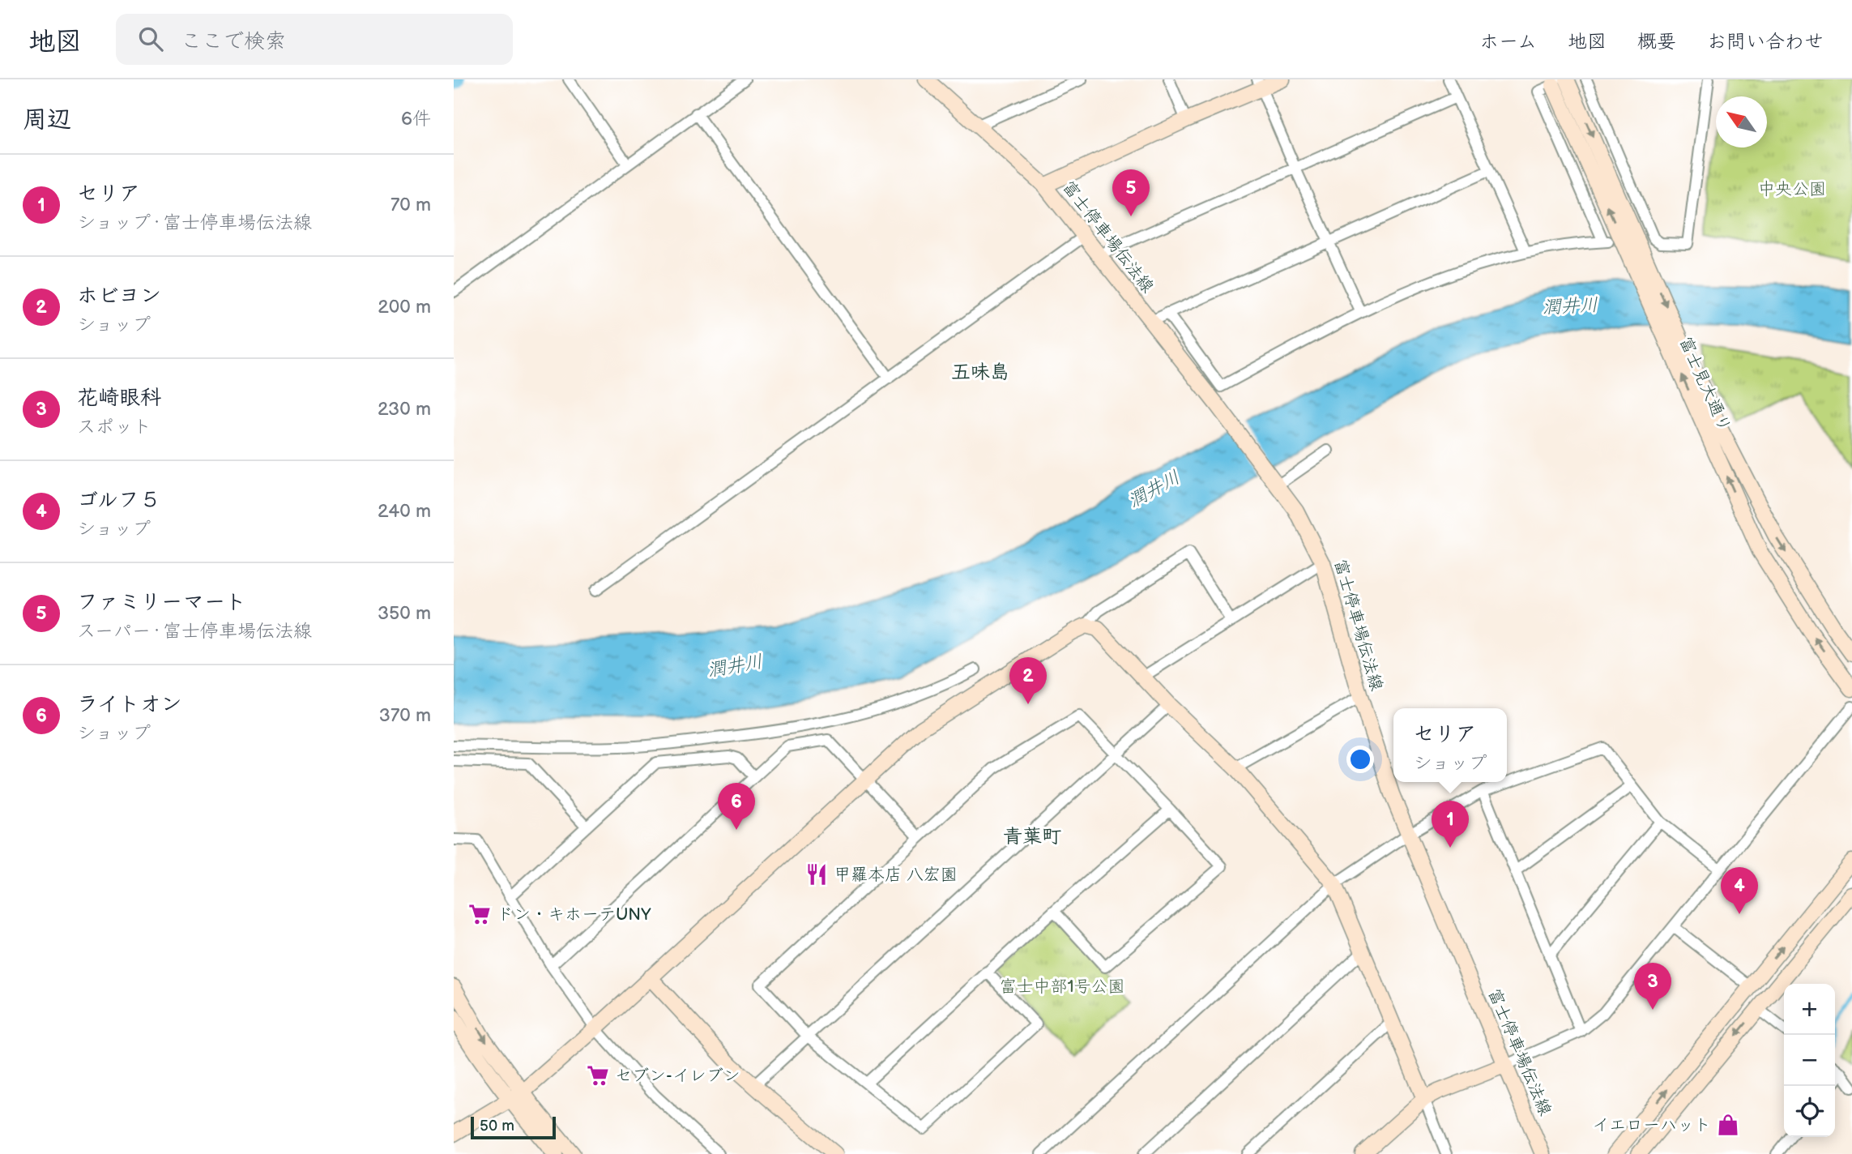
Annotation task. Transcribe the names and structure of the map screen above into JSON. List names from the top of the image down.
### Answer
{
  "streets": {
    "street": ["富士停車場伝法線", "富士見大通り"]
  },
  "districts": ["五味島", "青葉町"],
  "water": ["潤井川"],
  "parks": ["中央公園", "富士中部1号公園"],
  "places": {
    "restaurant": ["甲羅本店 八宏園"],
    "supermarket": ["ドン・キホーテUNY", "セブン-イレブン"],
    "shop": ["イエローハット"]
  },
  "scale_bar": "50 m",
  "north": "top left",
  "page": {
    "header": "地図",
    "search": "ここで検索",
    "nav": [
      "ホーム",
      "地図",
      "概要",
      "お問い合わせ"
    ],
    "heading": ["周辺", "6件"],
    "list": [
      {
        "mark": "1",
        "name": "セリア",
        "note": "ショップ · 富士停車場伝法線",
        "value": "70 m"
      },
      {
        "mark": "2",
        "name": "ホビヨン",
        "note": "ショップ",
        "value": "200 m"
      },
      {
        "mark": "3",
        "name": "花崎眼科",
        "note": "スポット",
        "value": "230 m"
      },
      {
        "mark": "4",
        "name": "ゴルフ５",
        "note": "ショップ",
        "value": "240 m"
      },
      {
        "mark": "5",
        "name": "ファミリーマート",
        "note": "スーパー · 富士停車場伝法線",
        "value": "350 m"
      },
      {
        "mark": "6",
        "name": "ライトオン",
        "note": "ショップ",
        "value": "370 m"
      }
    ],
    "pins": [
      "5",
      "2",
      "6",
      "1",
      "4",
      "3"
    ],
    "popup": ["セリア", "ショップ"],
    "map_buttons": ["+", "−"],
    "scale": "50 m"
  }
}
